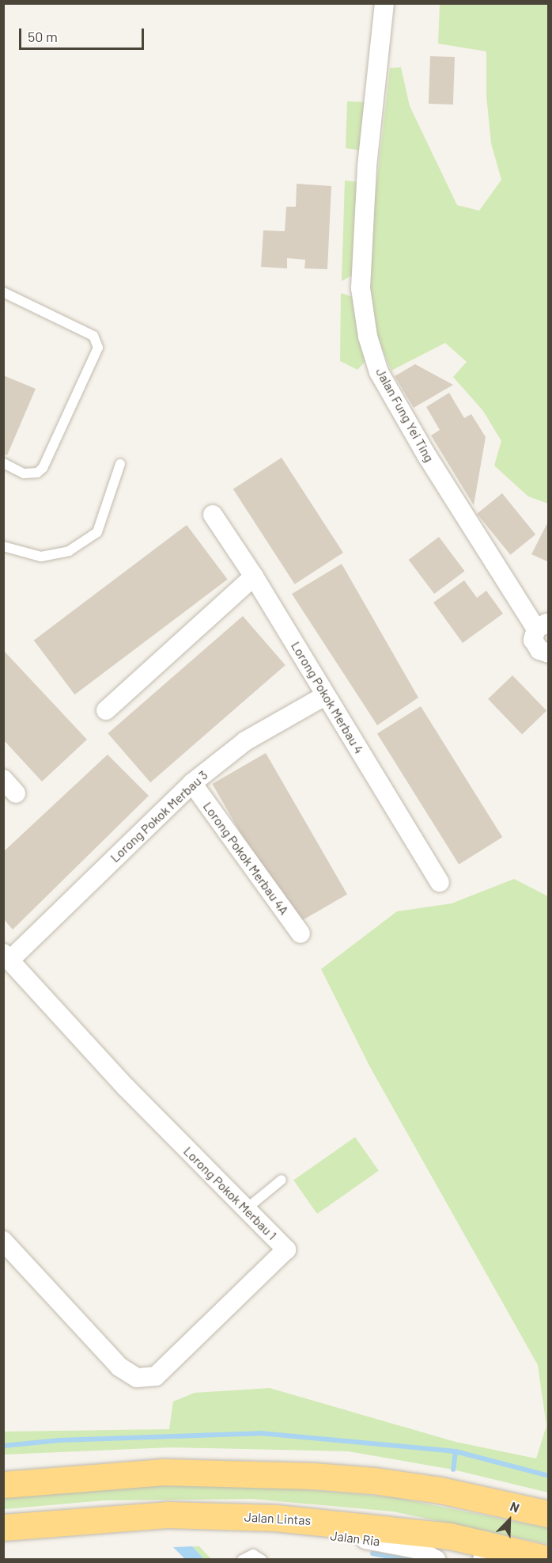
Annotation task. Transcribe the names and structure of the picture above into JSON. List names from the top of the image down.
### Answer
{
  "streets": {
    "highway": ["Jalan Lintas"],
    "street": [
      "Jalan Fung Yei Ting",
      "Lorong Pokok Merbau 4",
      "Lorong Pokok Merbau 3",
      "Lorong Pokok Merbau 4A",
      "Lorong Pokok Merbau 1",
      "Jalan Ria"
    ]
  },
  "crossings": [
    ["Lorong Pokok Merbau 4", "Lorong Pokok Merbau 3"],
    ["Lorong Pokok Merbau 3", "Lorong Pokok Merbau 4A"],
    ["Lorong Pokok Merbau 3", "Lorong Pokok Merbau 1"],
    ["Jalan Lintas", "Jalan Ria"]
  ],
  "scale_bar": "50 m",
  "north": "top right"
}
